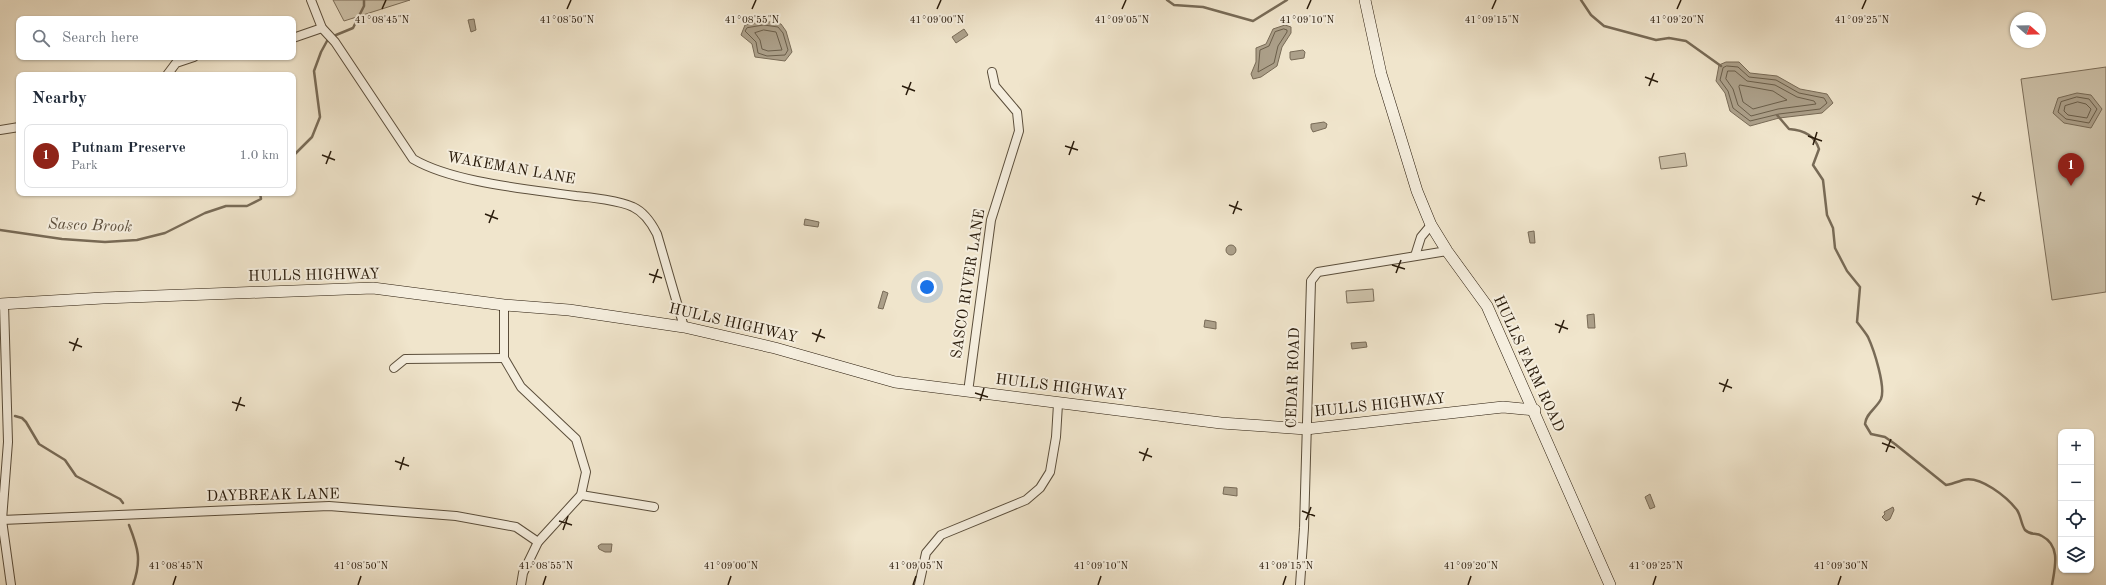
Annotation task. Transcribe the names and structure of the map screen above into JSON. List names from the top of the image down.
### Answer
{
  "streets": {
    "street": [
      "WAKEMAN LANE",
      "HULLS HIGHWAY",
      "SASCO RIVER LANE",
      "HULLS FARM ROAD",
      "CEDAR ROAD",
      "DAYBREAK LANE"
    ]
  },
  "crossings": [
    ["WAKEMAN LANE", "HULLS HIGHWAY"],
    ["HULLS HIGHWAY", "SASCO RIVER LANE"],
    ["HULLS HIGHWAY", "HULLS FARM ROAD"],
    ["HULLS HIGHWAY", "CEDAR ROAD"],
    ["HULLS FARM ROAD", "CEDAR ROAD"]
  ],
  "water": ["Sasco Brook"],
  "north": "right",
  "page": {
    "search": "Search here",
    "heading": "Nearby",
    "list": [
      {
        "mark": "1",
        "name": "Putnam Preserve",
        "note": "Park",
        "value": "1.0 km"
      }
    ],
    "pins": "1",
    "map_buttons": ["+", "−"]
  },
  "coordinates": [
    "41°08'45\"N",
    "41°08'50\"N",
    "41°08'55\"N",
    "41°09'05\"N",
    "41°09'00\"N",
    "41°09'10\"N",
    "41°09'15\"N",
    "41°09'20\"N",
    "41°09'25\"N",
    "41°09'30\"N"
  ]
}
